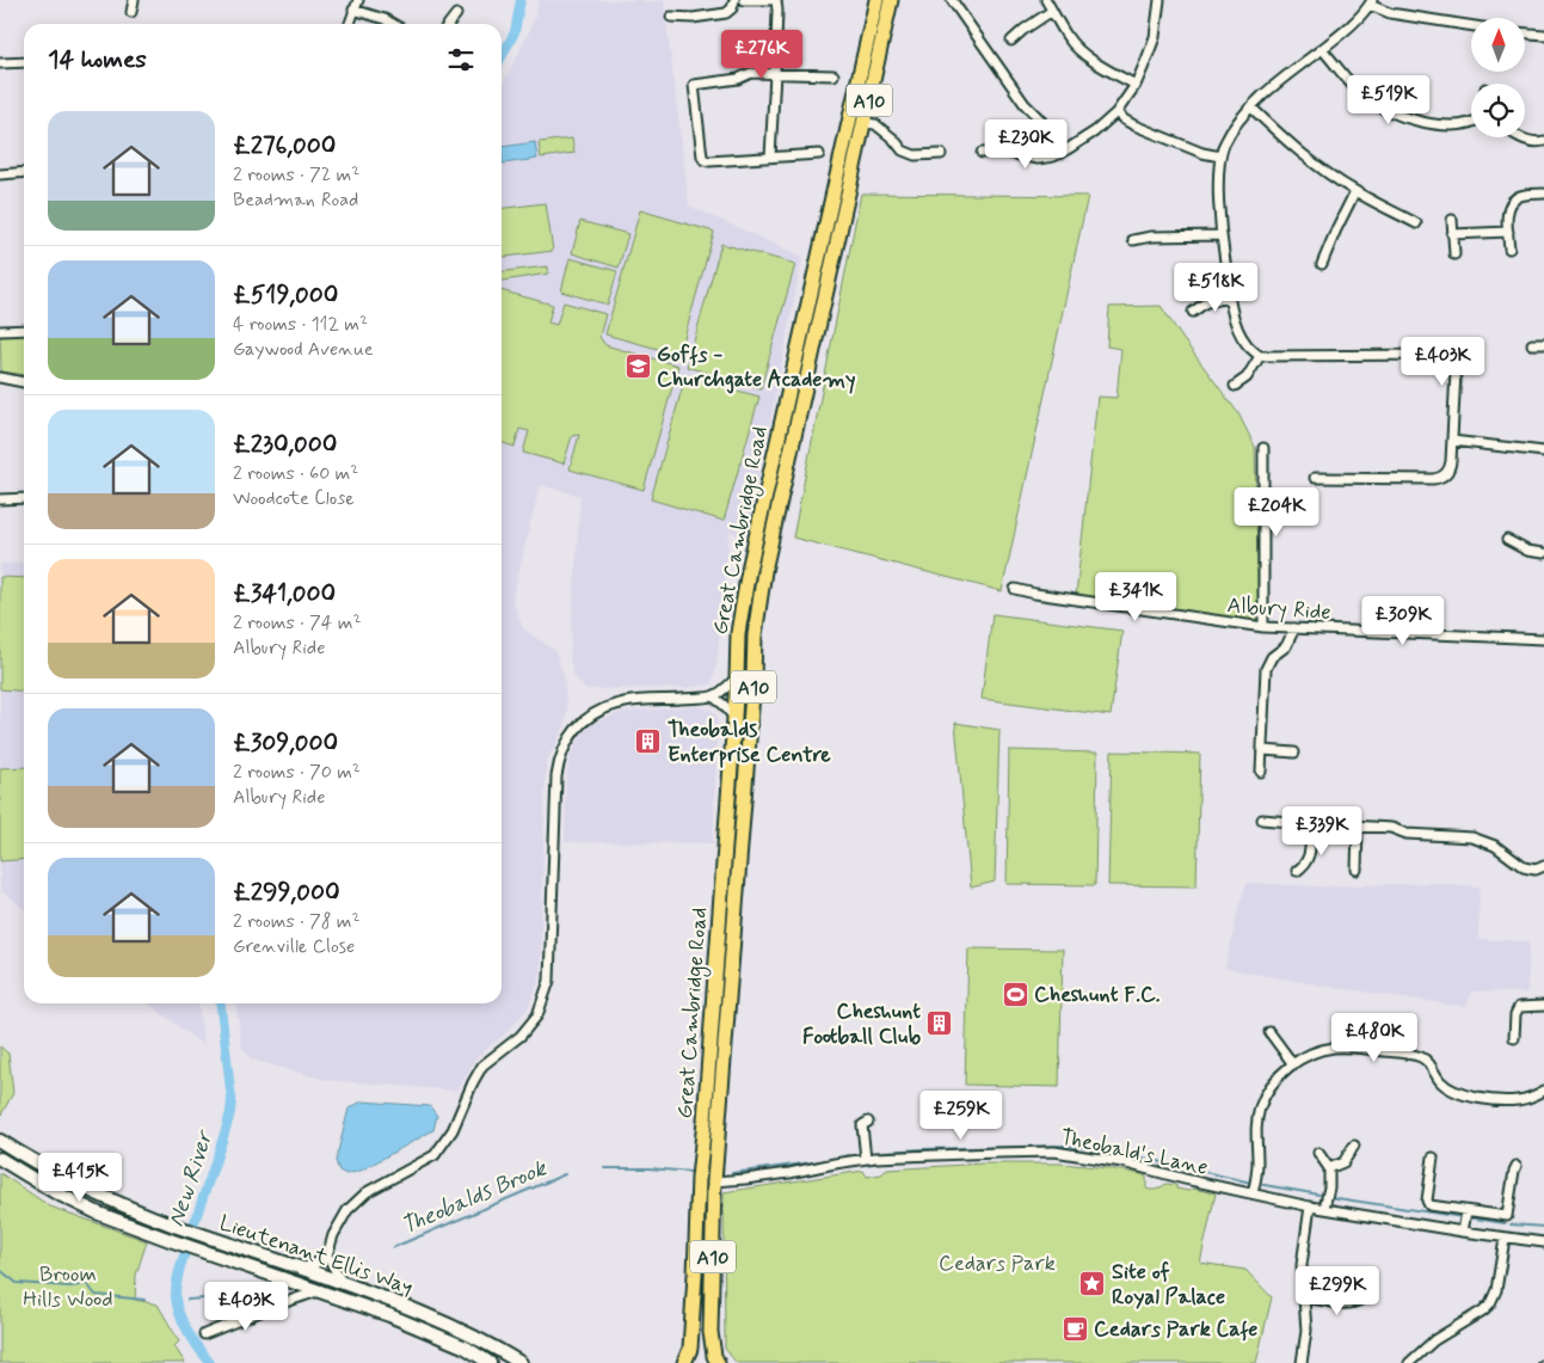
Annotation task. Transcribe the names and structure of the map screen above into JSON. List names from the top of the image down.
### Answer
{
  "streets": {
    "highway": ["A10", "Great Cambridge Road"],
    "main road": ["Lieutenant Ellis Way"],
    "street": ["Albury Ride", "Theobald's Lane"]
  },
  "crossings": [
    ["Great Cambridge Road", "Theobald's Lane"]
  ],
  "water": ["New River", "Theobalds Brook"],
  "parks": ["Cedars Park", "Broom Hills Wood"],
  "places": {
    "school or university": ["Goffs - Churchgate Academy"],
    "building": ["Theobalds Enterprise Centre", "Cheshunt Football Club"],
    "sports": ["Cheshunt F.C."],
    "place": ["Site of Royal Palace"],
    "cafe": ["Cedars Park Cafe"]
  },
  "north": "top",
  "page": {
    "heading": "14 homes",
    "price": [
      "£276K",
      "£519K",
      "£230K",
      "£518K",
      "£403K",
      "£204K",
      "£341K",
      "£309K",
      "£339K",
      "£480K",
      "£259K",
      "£415K",
      "£299K",
      "£403K"
    ],
    "list": [
      {
        "name": "£276,000",
        "note": "2 rooms · 72 m² · Beadman Road"
      },
      {
        "name": "£519,000",
        "note": "4 rooms · 112 m² · Gaywood Avenue"
      },
      {
        "name": "£230,000",
        "note": "2 rooms · 60 m² · Woodcote Close"
      },
      {
        "name": "£341,000",
        "note": "2 rooms · 74 m² · Albury Ride"
      },
      {
        "name": "£309,000",
        "note": "2 rooms · 70 m² · Albury Ride"
      },
      {
        "name": "£299,000",
        "note": "2 rooms · 78 m² · Grenville Close"
      }
    ]
  }
}
